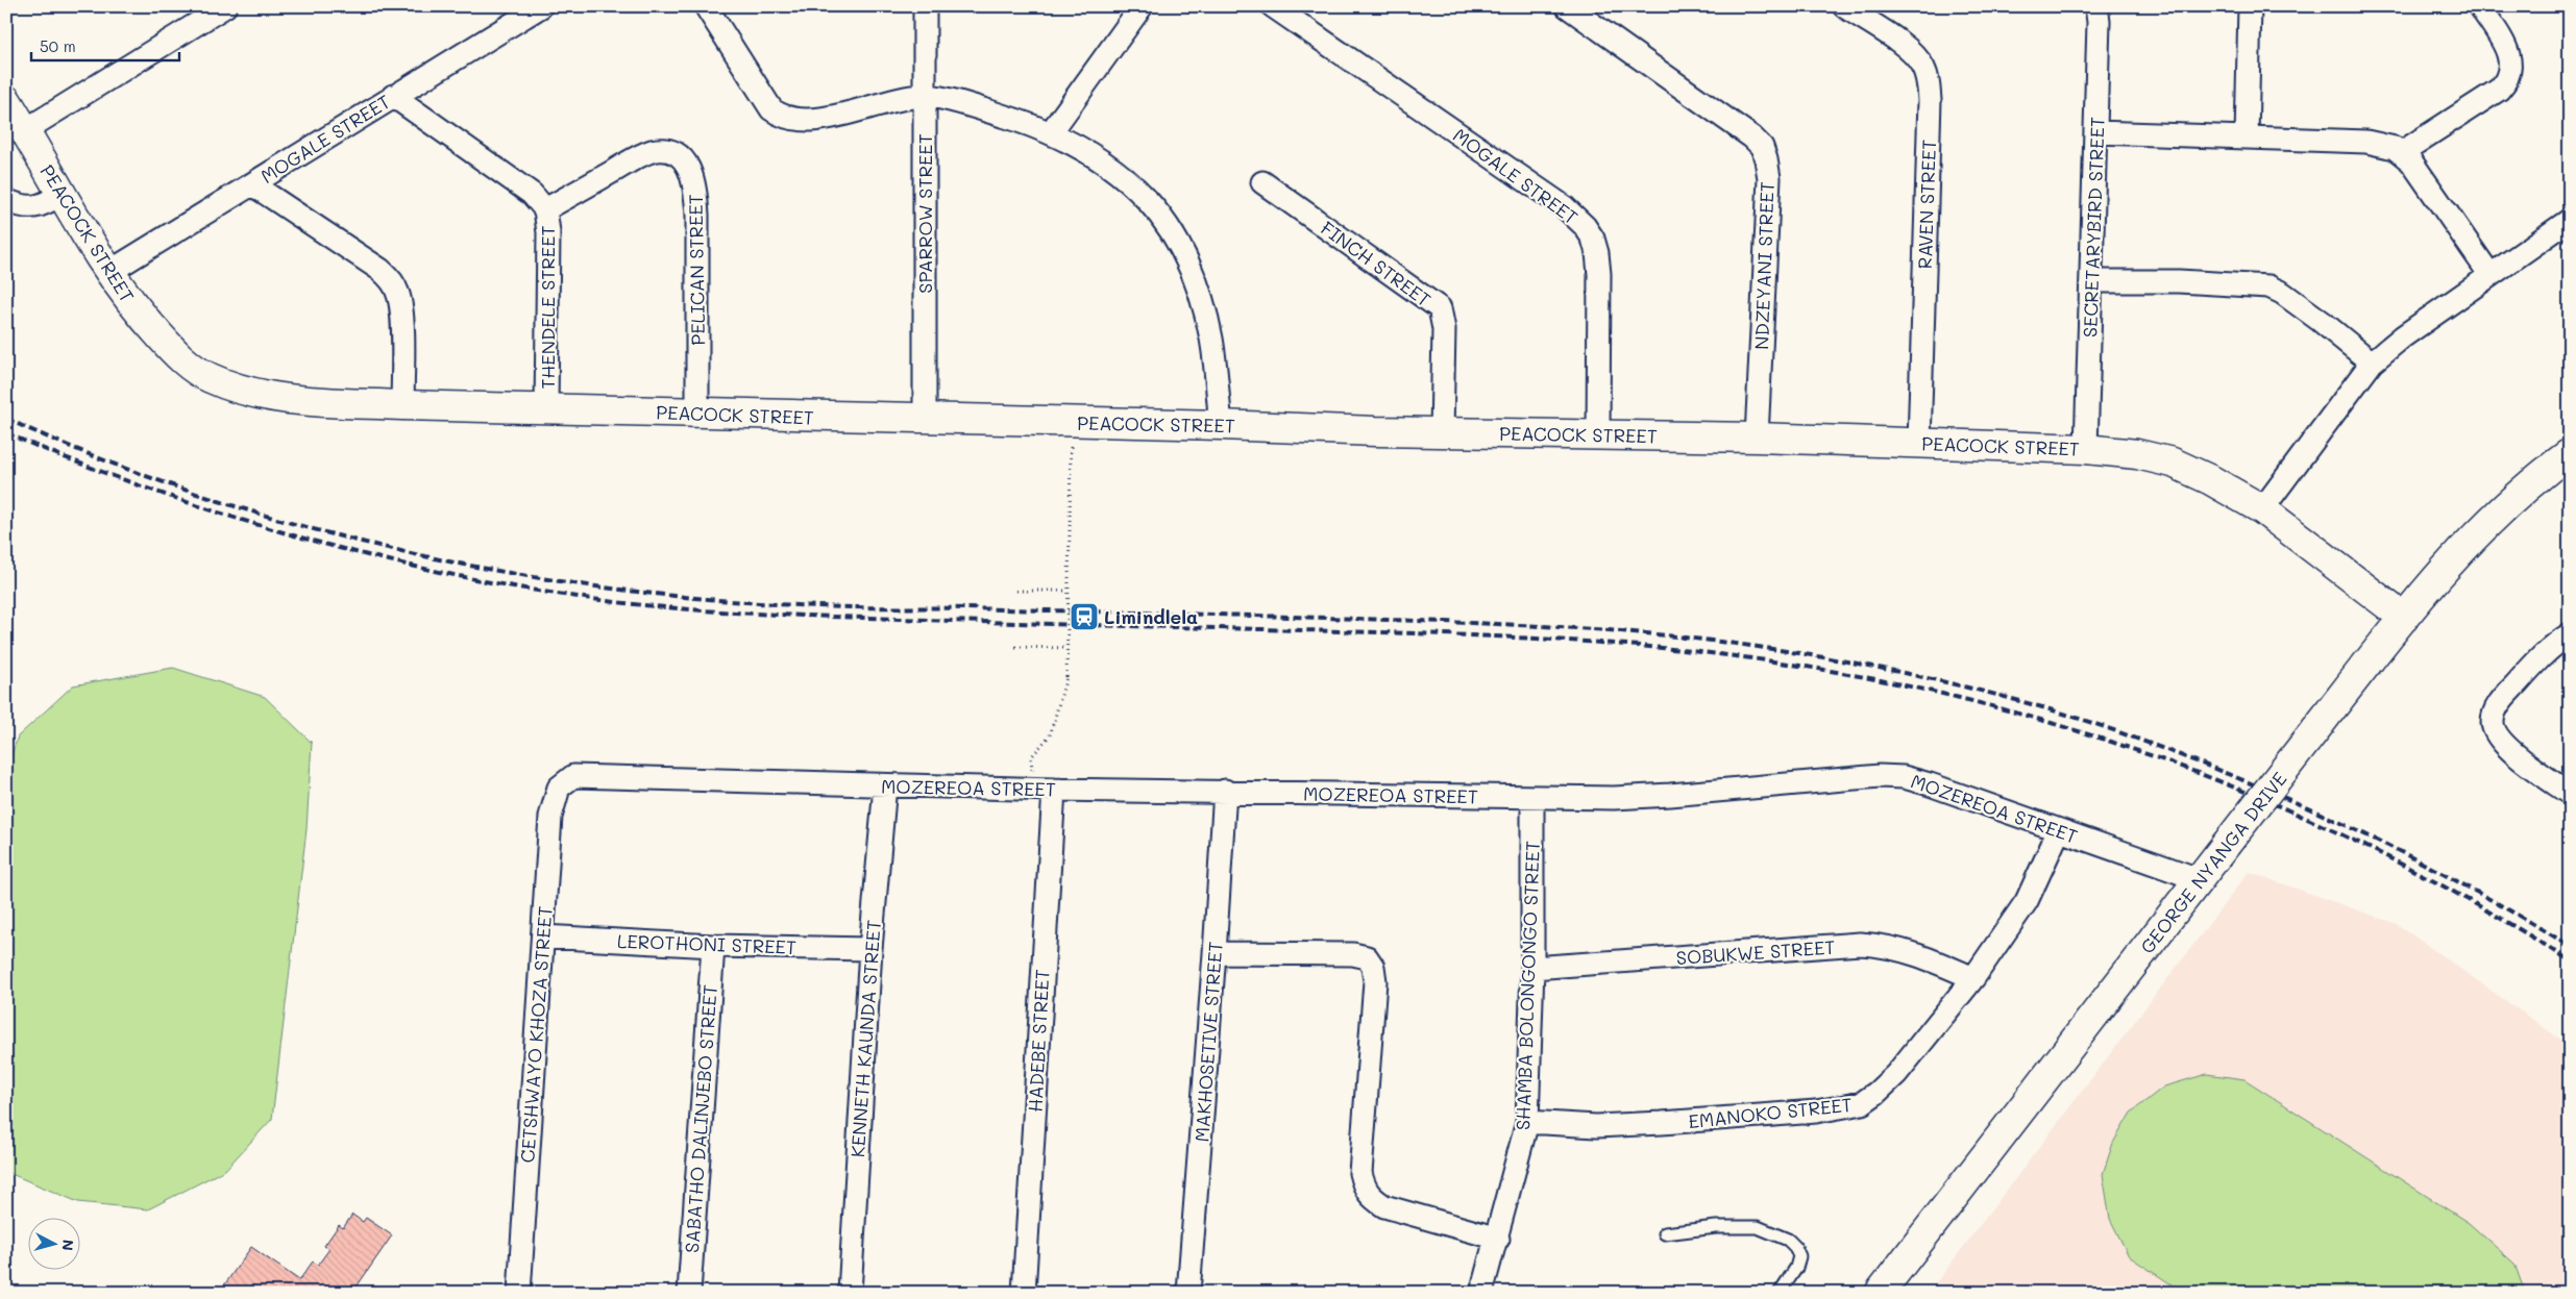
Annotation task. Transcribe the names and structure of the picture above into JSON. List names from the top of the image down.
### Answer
{
  "streets": {
    "street": [
      "MOGALE STREET",
      "RAVEN STREET",
      "SPARROW STREET",
      "SECRETARYBIRD STREET",
      "PEACOCK STREET",
      "FINCH STREET",
      "NDZEYANI STREET",
      "PELICAN STREET",
      "THENDELE STREET",
      "MOZEREOA STREET",
      "GEORGE NYANGA DRIVE",
      "LEROTHONI STREET",
      "SOBUKWE STREET",
      "SHAMBA BOLONGONGO STREET",
      "CETSHWAYO KHOZA STREET",
      "KENNETH KAUNDA STREET",
      "HADEBE STREET",
      "MAKHOSETIVE STREET",
      "EMANOKO STREET",
      "SABATHO DALINJEBO STREET"
    ]
  },
  "crossings": [
    ["MOGALE STREET", "PEACOCK STREET"],
    ["MOGALE STREET", "THENDELE STREET"],
    ["RAVEN STREET", "PEACOCK STREET"],
    ["SPARROW STREET", "PEACOCK STREET"],
    ["SECRETARYBIRD STREET", "PEACOCK STREET"],
    ["PEACOCK STREET", "FINCH STREET"],
    ["PEACOCK STREET", "NDZEYANI STREET"],
    ["PEACOCK STREET", "PELICAN STREET"],
    ["PEACOCK STREET", "THENDELE STREET"],
    ["PEACOCK STREET", "GEORGE NYANGA DRIVE"],
    ["PELICAN STREET", "THENDELE STREET"],
    ["MOZEREOA STREET", "GEORGE NYANGA DRIVE"],
    ["MOZEREOA STREET", "SHAMBA BOLONGONGO STREET"],
    ["MOZEREOA STREET", "CETSHWAYO KHOZA STREET"],
    ["MOZEREOA STREET", "KENNETH KAUNDA STREET"],
    ["MOZEREOA STREET", "HADEBE STREET"],
    ["MOZEREOA STREET", "MAKHOSETIVE STREET"],
    ["MOZEREOA STREET", "EMANOKO STREET"],
    ["LEROTHONI STREET", "CETSHWAYO KHOZA STREET"],
    ["LEROTHONI STREET", "KENNETH KAUNDA STREET"],
    ["LEROTHONI STREET", "SABATHO DALINJEBO STREET"],
    ["SOBUKWE STREET", "SHAMBA BOLONGONGO STREET"],
    ["SOBUKWE STREET", "EMANOKO STREET"],
    ["SHAMBA BOLONGONGO STREET", "EMANOKO STREET"]
  ],
  "places": {
    "station": ["Limindlela"]
  },
  "scale_bar": "50 m",
  "north": "right"
}
